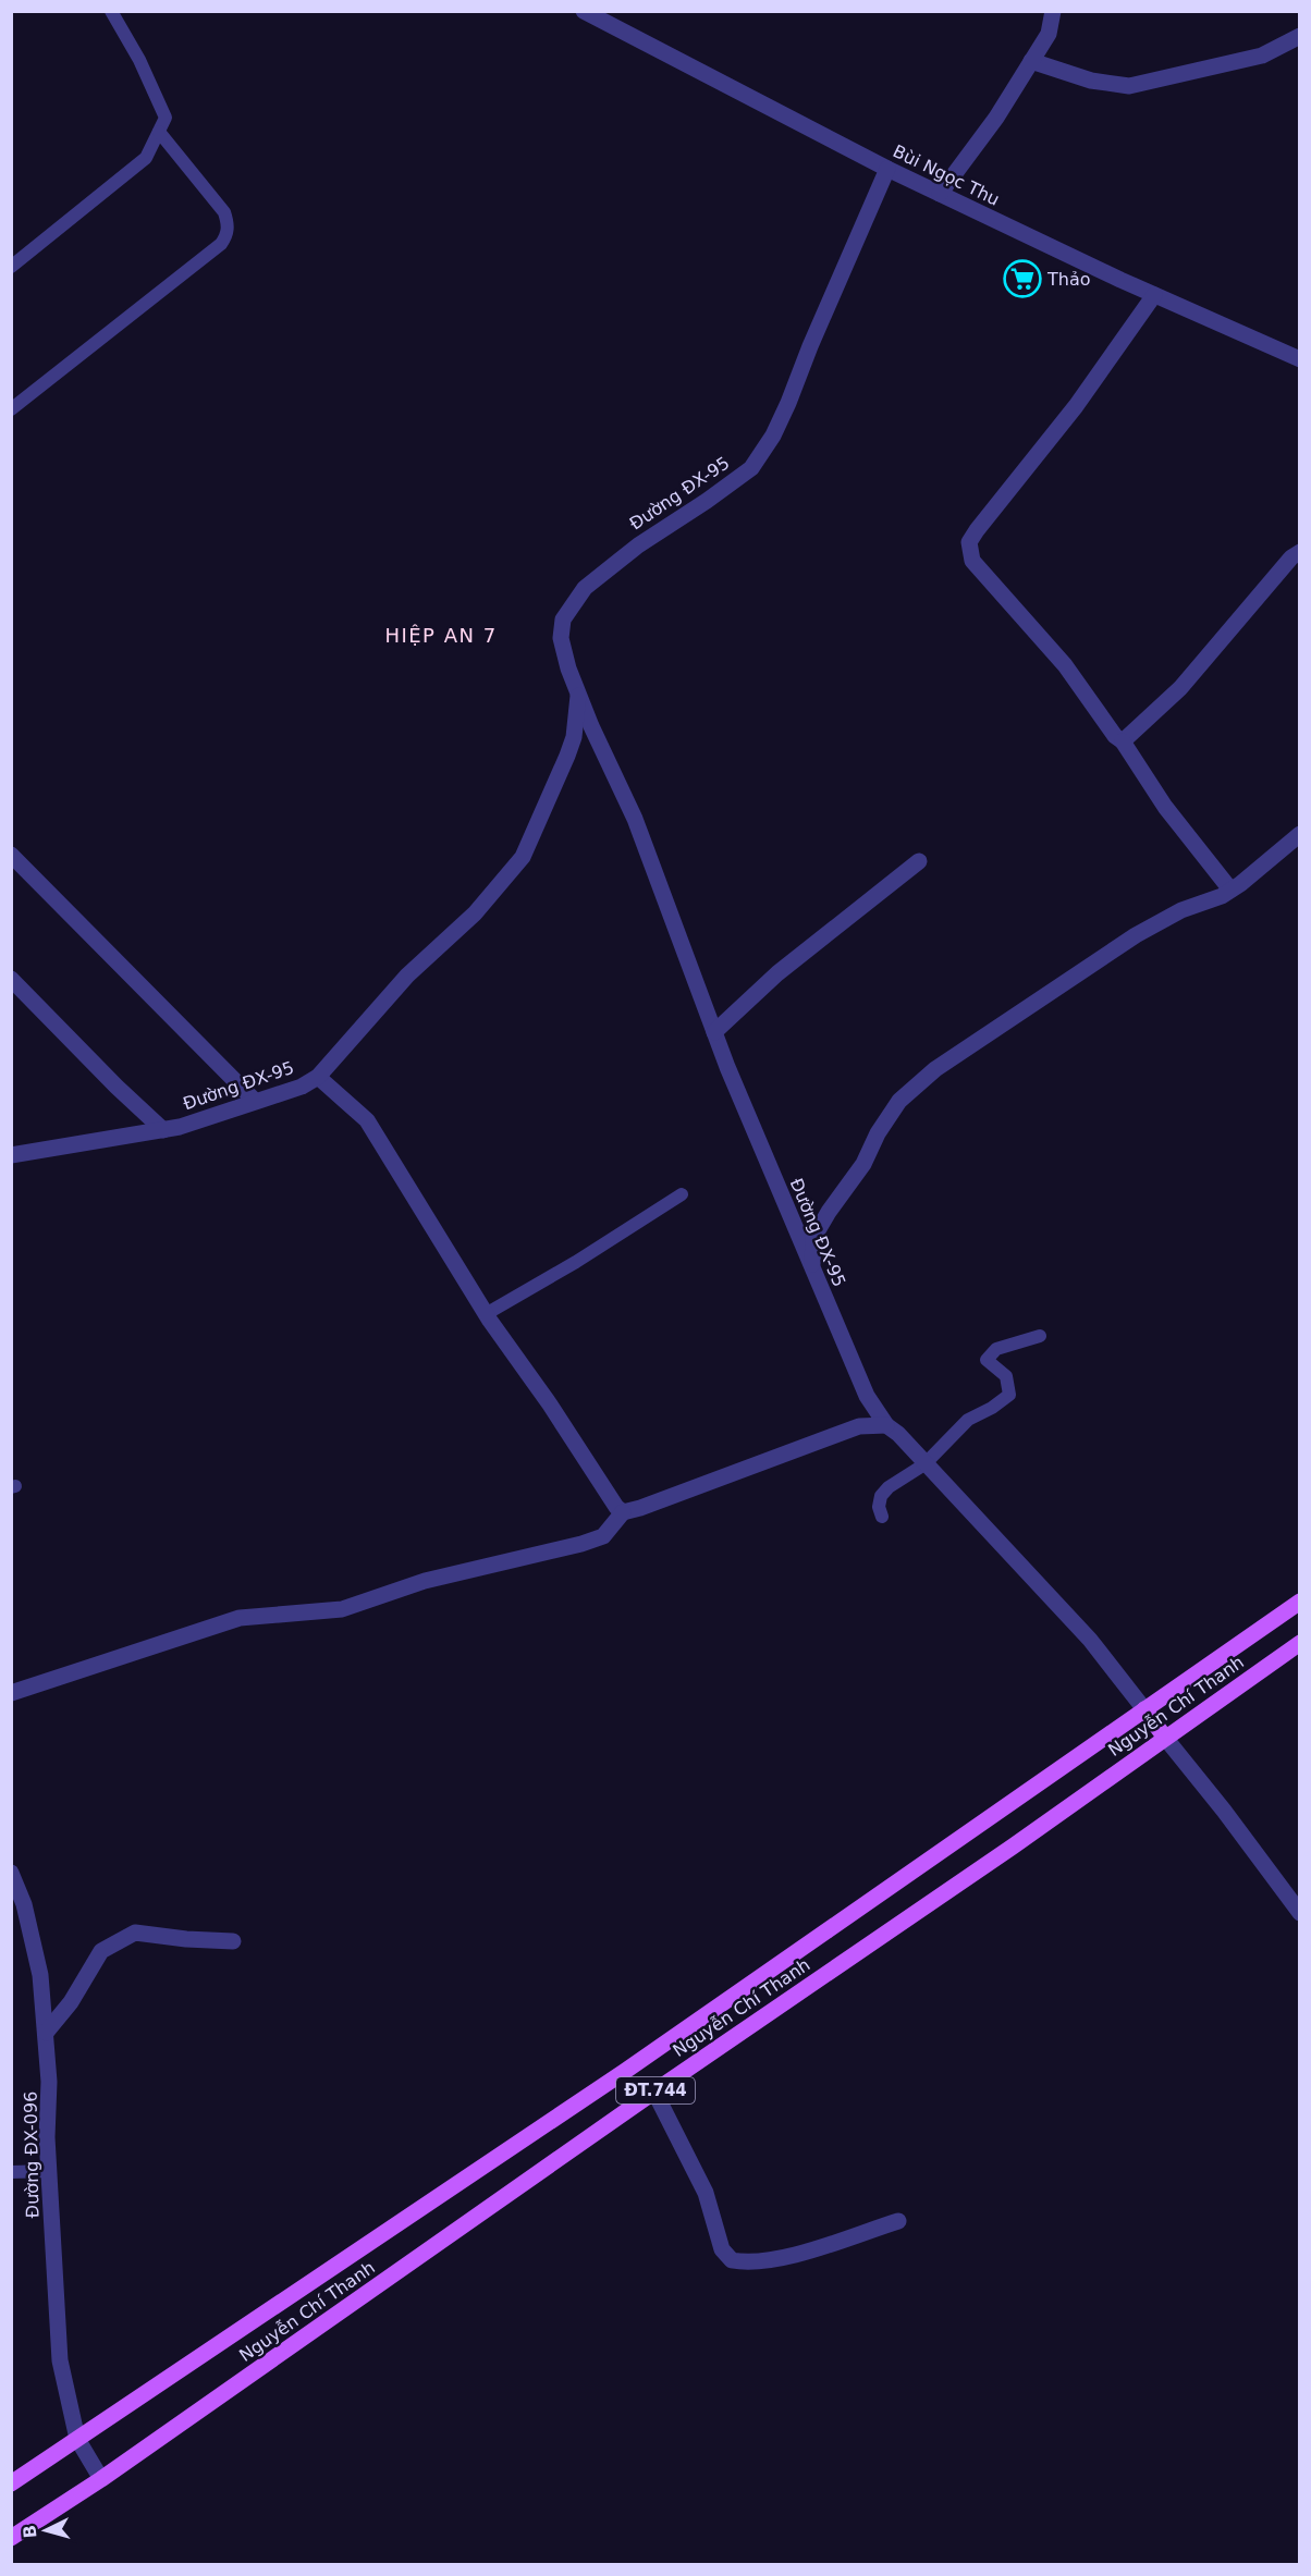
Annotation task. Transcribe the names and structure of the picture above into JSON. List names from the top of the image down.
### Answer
{
  "streets": {
    "main road": ["Nguyễn Chí Thanh", "ĐT.744"],
    "street": ["Bùi Ngọc Thu", "Đường ĐX-95", "Đường ĐX-096"]
  },
  "crossings": [
    ["Bùi Ngọc Thu", "Đường ĐX-95"],
    ["Đường ĐX-95", "Nguyễn Chí Thanh"],
    ["Nguyễn Chí Thanh", "Đường ĐX-096"]
  ],
  "districts": ["HIỆP AN 7"],
  "places": {
    "supermarket": ["Thảo"]
  },
  "north": "left"
}
